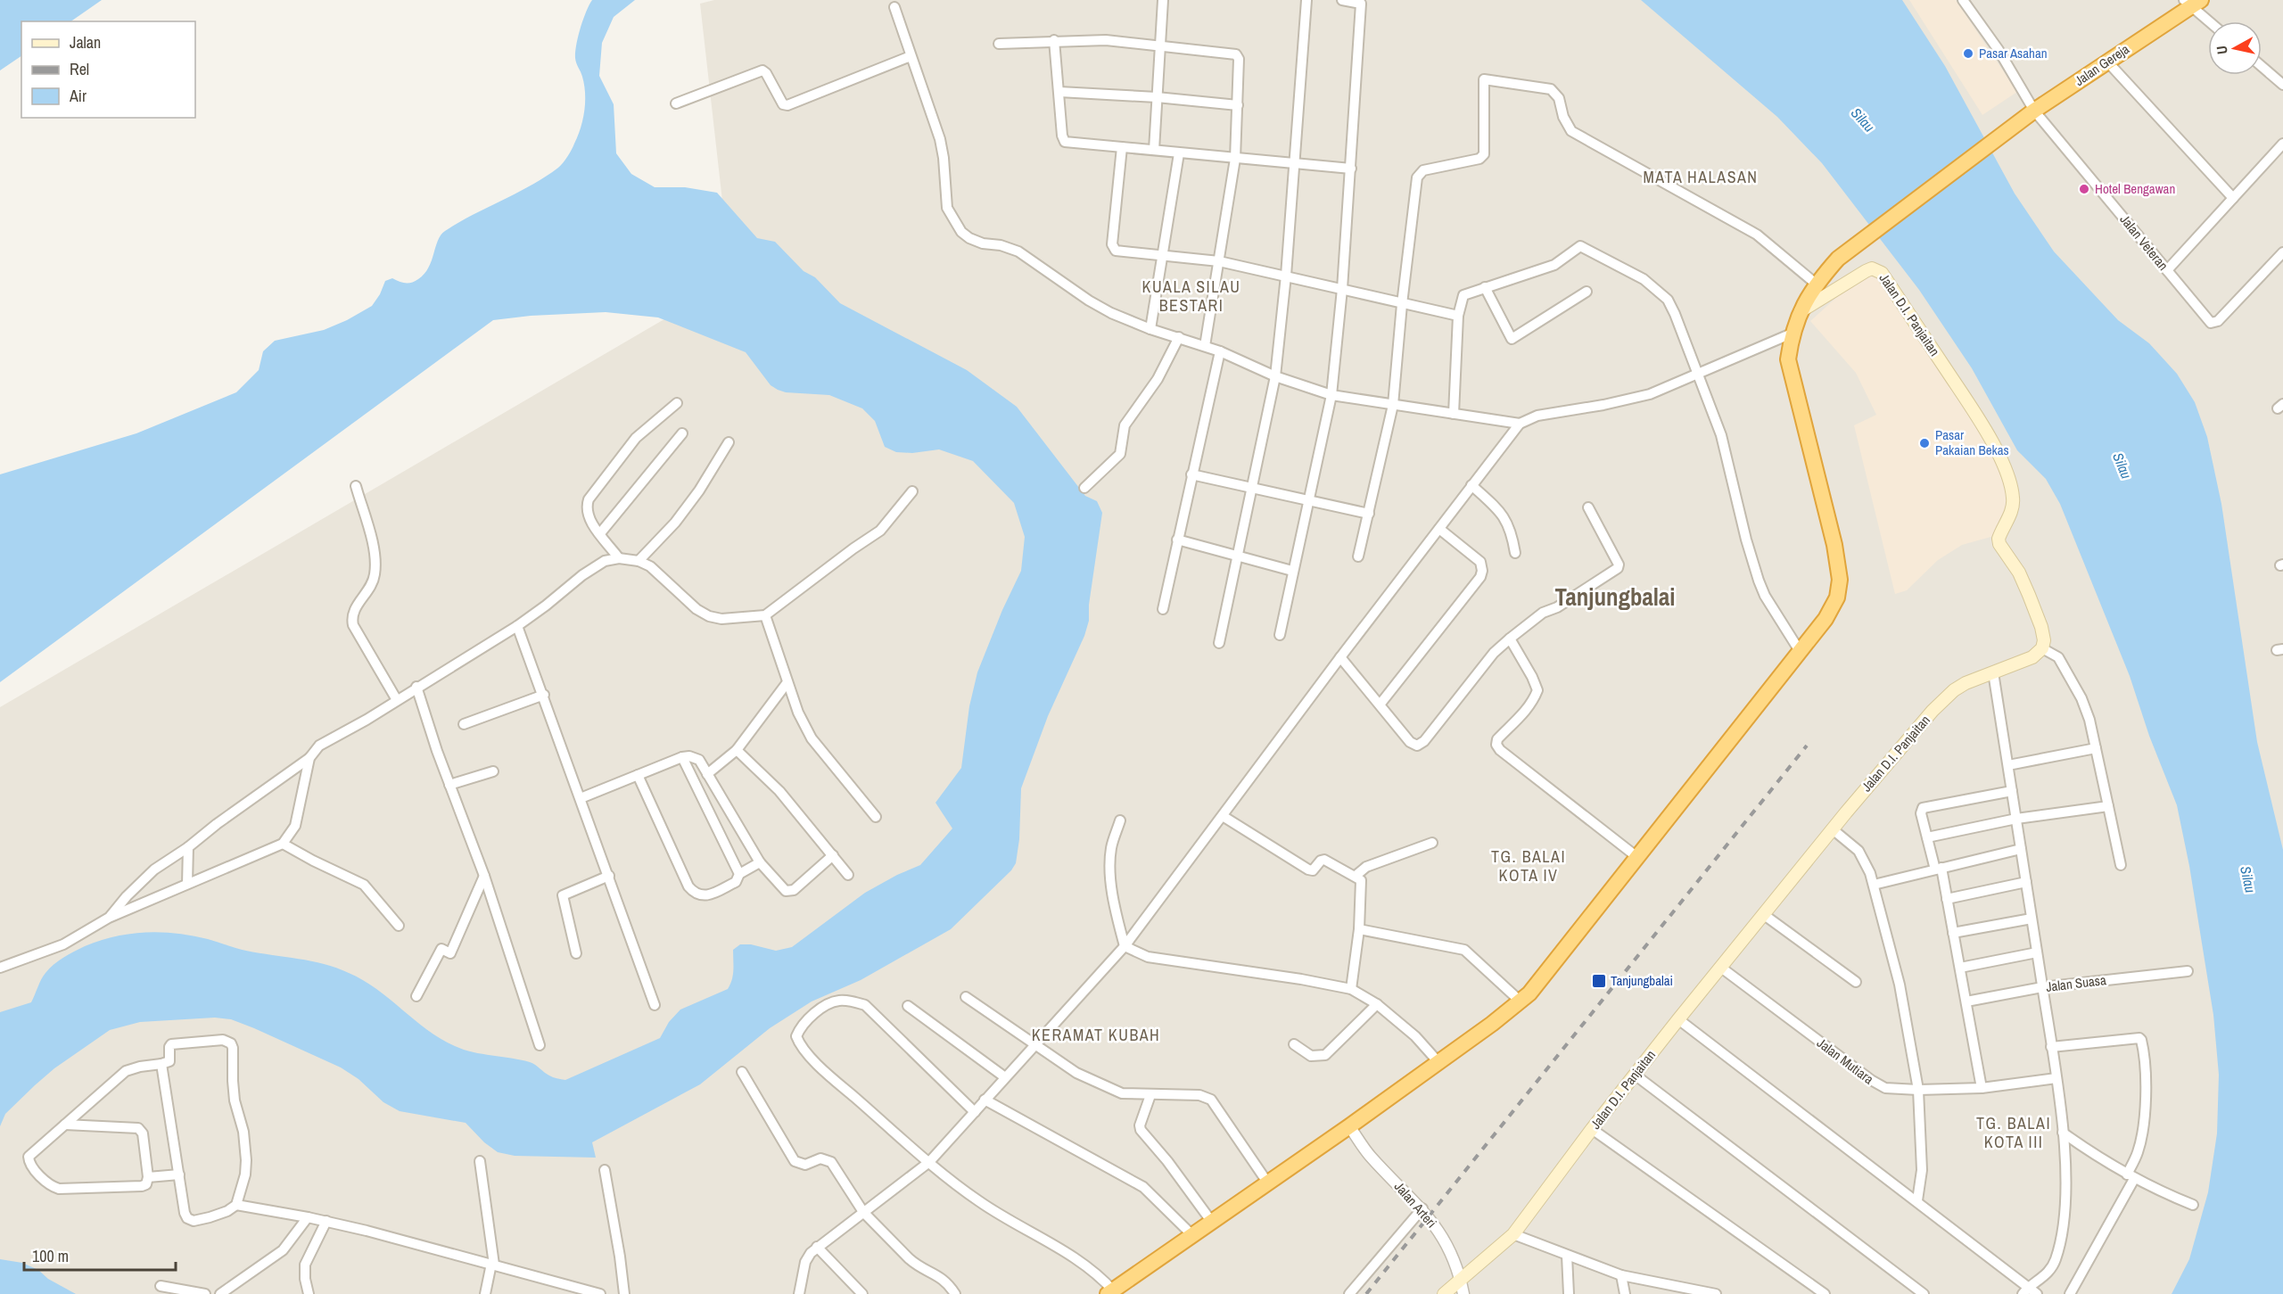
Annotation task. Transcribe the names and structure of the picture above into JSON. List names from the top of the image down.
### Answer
{
  "streets": {
    "highway": ["Jalan Gereja"],
    "main road": ["Jalan D.I. Panjaitan"],
    "street": [
      "Jalan Veteran",
      "Jalan Suasa",
      "Jalan Mutiara",
      "Jalan Arteri"
    ]
  },
  "crossings": [
    ["Jalan Gereja", "Jalan Veteran"],
    ["Jalan Gereja", "Jalan D.I. Panjaitan"],
    ["Jalan Gereja", "Jalan Arteri"],
    ["Jalan D.I. Panjaitan", "Jalan Mutiara"],
    ["Jalan D.I. Panjaitan", "Jalan Arteri"]
  ],
  "districts": [
    "MATA HALASAN",
    "KUALA SILAU BESTARI",
    "Tanjungbalai",
    "TG. BALAI KOTA IV",
    "KERAMAT KUBAH",
    "TG. BALAI KOTA III"
  ],
  "water": ["Silau"],
  "places": {
    "other": ["Pasar Asahan", "Hotel Bengawan", "Pasar Pakaian Bekas"],
    "transit": ["Tanjungbalai"]
  },
  "legend": ["Jalan", "Rel", "Air"],
  "scale_bar": "100 m",
  "north": "left"
}
